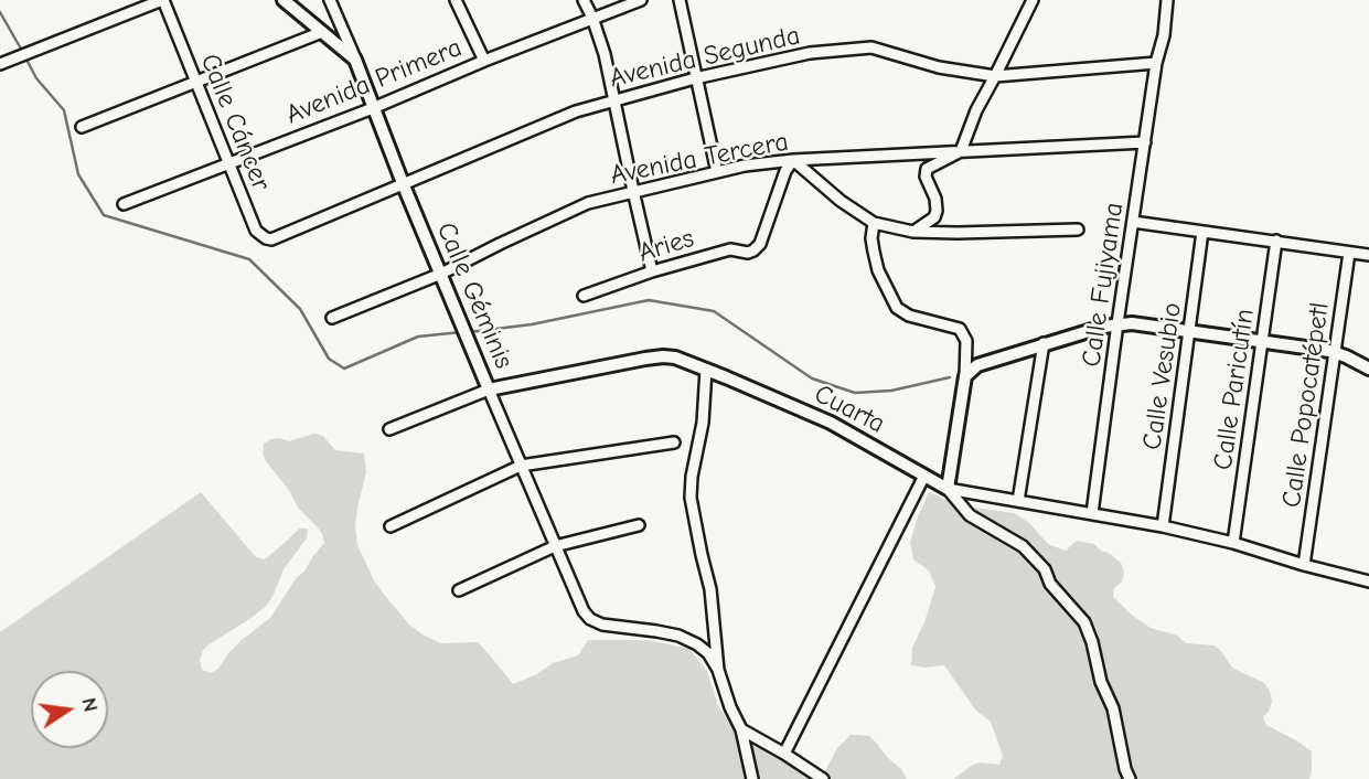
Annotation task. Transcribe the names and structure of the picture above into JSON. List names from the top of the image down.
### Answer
{
  "streets": {
    "street": [
      "Avenida Segunda",
      "Avenida Primera",
      "Calle Cáncer",
      "Avenida Tercera",
      "Aries",
      "Calle Fujiyama",
      "Calle Géminis",
      "Calle Vesubio",
      "Calle Paricutín",
      "Calle Popocatépetl",
      "Cuarta"
    ]
  },
  "crossings": [
    ["Avenida Segunda", "Calle Cáncer"],
    ["Avenida Segunda", "Calle Fujiyama"],
    ["Avenida Segunda", "Calle Géminis"],
    ["Avenida Primera", "Calle Cáncer"],
    ["Avenida Primera", "Calle Géminis"],
    ["Avenida Tercera", "Aries"],
    ["Avenida Tercera", "Calle Fujiyama"],
    ["Avenida Tercera", "Calle Géminis"],
    ["Calle Géminis", "Cuarta"]
  ],
  "north": "right"
}
